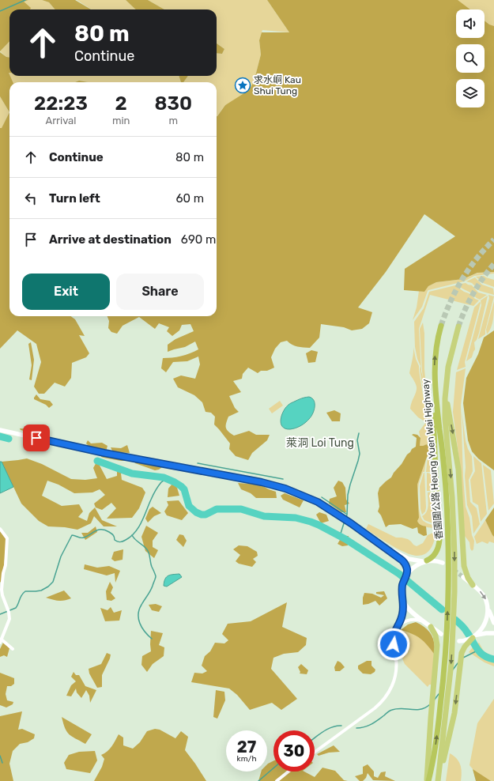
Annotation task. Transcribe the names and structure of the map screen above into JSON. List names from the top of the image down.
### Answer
{
  "streets": {
    "highway": ["香園圍公路 Heung Yuen Wai Highway"]
  },
  "districts": ["萊洞 Loi Tung"],
  "places": {
    "place": ["求水峒 Kau Shui Tung"]
  },
  "page": {
    "turn": ["80 m", "Continue"],
    "eta": [
      "22:23",
      "Arrival",
      "2",
      "min",
      "830",
      "m"
    ],
    "list": [
      {
        "name": "Continue",
        "value": "80 m"
      },
      {
        "name": "Turn left",
        "value": "60 m"
      },
      {
        "name": "Arrive at destination",
        "value": "690 m"
      }
    ],
    "buttons": ["Exit", "Share"],
    "speed": "27 km/h",
    "limit": "30"
  }
}
